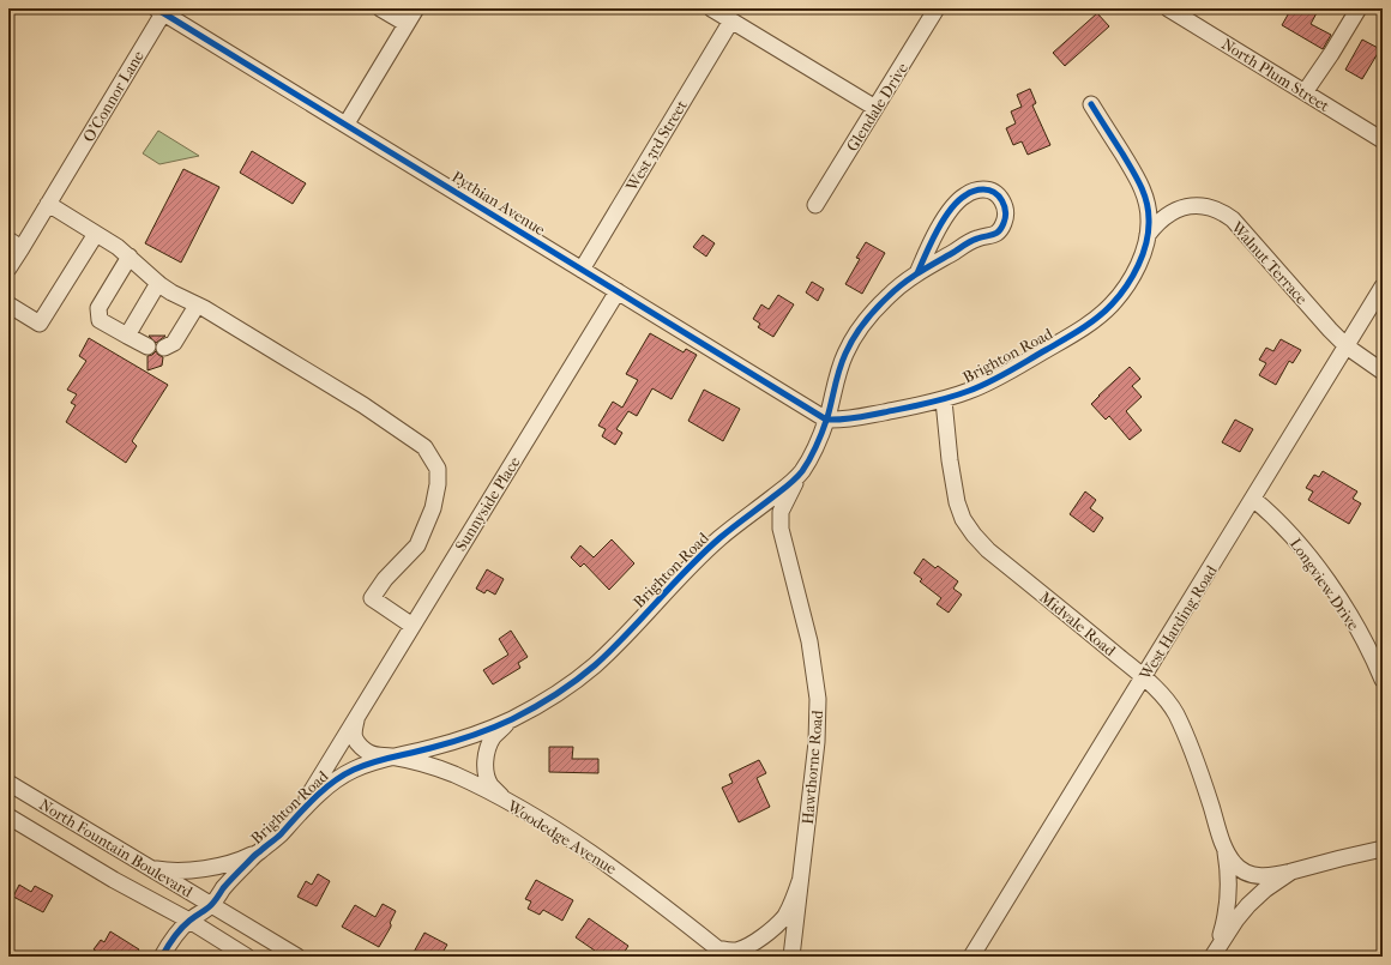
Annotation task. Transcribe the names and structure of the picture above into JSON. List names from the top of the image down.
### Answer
{
  "streets": {
    "street": [
      "North Plum Street",
      "O'Connor Lane",
      "Glendale Drive",
      "West 3rd Street",
      "Pythian Avenue",
      "Walnut Terrace",
      "Brighton Road",
      "Sunnyside Place",
      "Longview Drive",
      "West Harding Road",
      "Midvale Road",
      "Hawthorne Road",
      "Woodedge Avenue",
      "North Fountain Boulevard"
    ]
  },
  "crossings": [
    ["O'Connor Lane", "Pythian Avenue"],
    ["West 3rd Street", "Pythian Avenue"],
    ["Pythian Avenue", "Brighton Road"],
    ["Pythian Avenue", "Sunnyside Place"],
    ["Walnut Terrace", "Brighton Road"],
    ["Walnut Terrace", "West Harding Road"],
    ["Brighton Road", "Sunnyside Place"],
    ["Brighton Road", "Midvale Road"],
    ["Brighton Road", "Hawthorne Road"],
    ["Brighton Road", "Woodedge Avenue"],
    ["Brighton Road", "North Fountain Boulevard"],
    ["Sunnyside Place", "Woodedge Avenue"],
    ["Longview Drive", "West Harding Road"],
    ["West Harding Road", "Midvale Road"]
  ]
}
